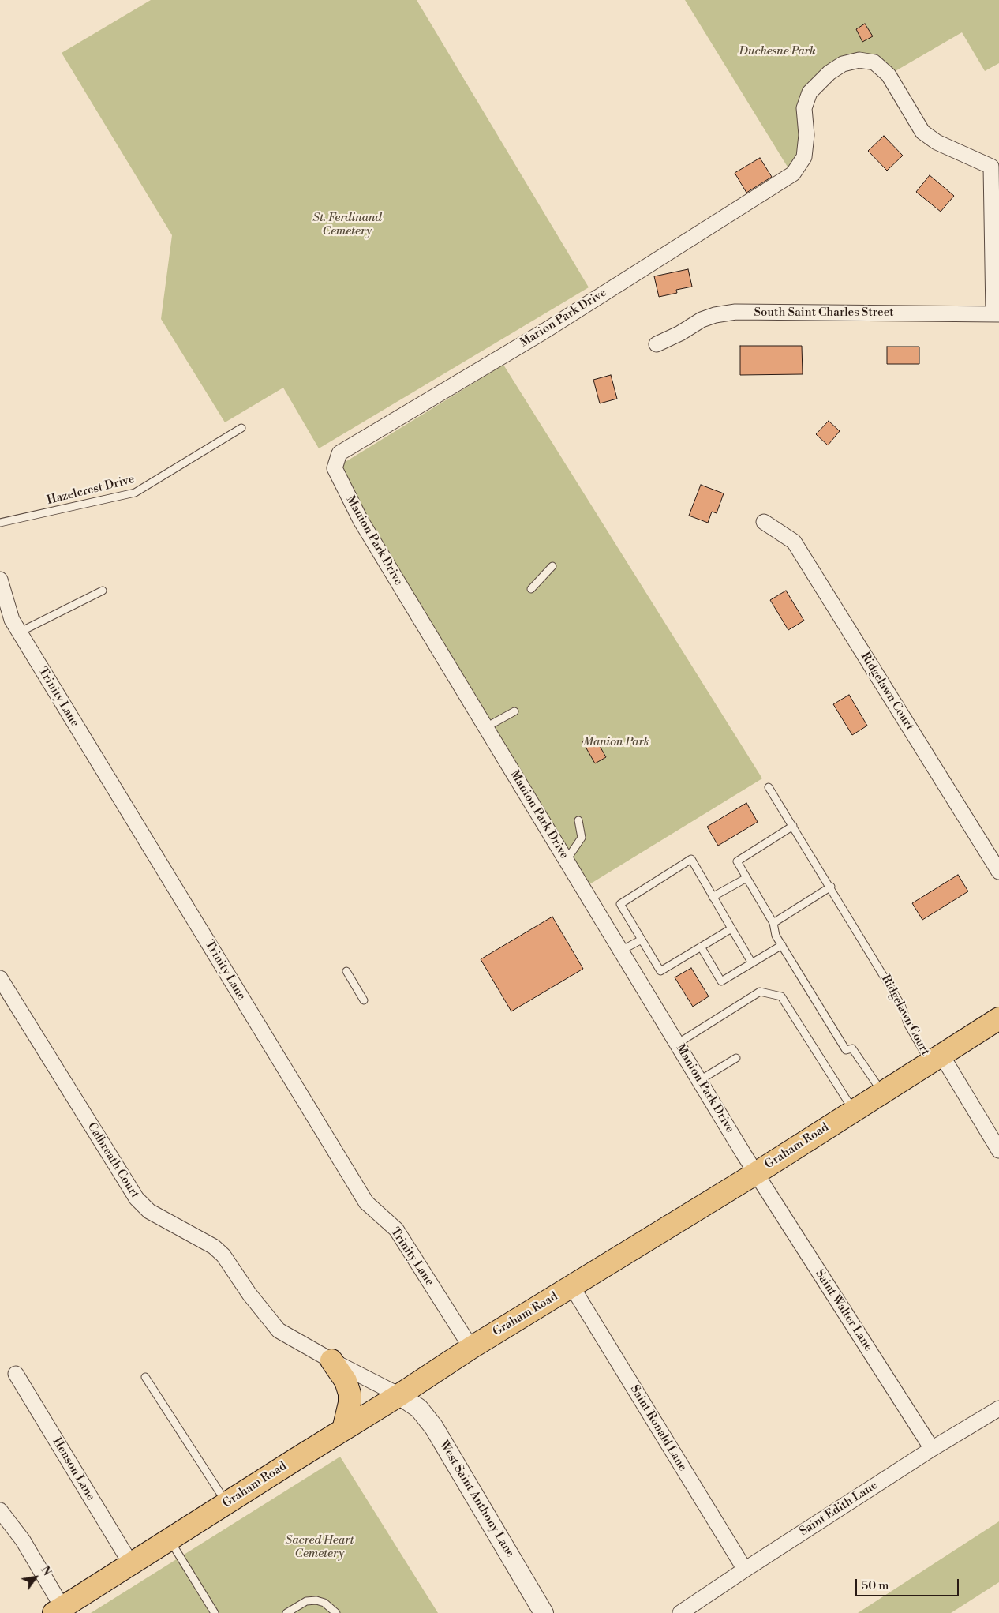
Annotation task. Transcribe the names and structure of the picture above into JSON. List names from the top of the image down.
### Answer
{
  "streets": {
    "main road": ["Graham Road"],
    "street": [
      "South Saint Charles Street",
      "Marion Park Drive",
      "Manion Park Drive",
      "Ridgelawn Court",
      "Trinity Lane",
      "Calbreath Court",
      "Saint Walter Lane",
      "Saint Ronald Lane",
      "Henson Lane",
      "West Saint Anthony Lane",
      "Saint Edith Lane"
    ],
    "lane": ["Hazelcrest Drive"]
  },
  "crossings": [
    ["Marion Park Drive", "Manion Park Drive"],
    ["Manion Park Drive", "Graham Road"],
    ["Manion Park Drive", "Saint Walter Lane"],
    ["Ridgelawn Court", "Graham Road"],
    ["Trinity Lane", "Graham Road"],
    ["Graham Road", "Calbreath Court"],
    ["Graham Road", "Saint Walter Lane"],
    ["Graham Road", "Saint Ronald Lane"],
    ["Graham Road", "Henson Lane"],
    ["Graham Road", "West Saint Anthony Lane"],
    ["Calbreath Court", "West Saint Anthony Lane"],
    ["Saint Walter Lane", "Saint Edith Lane"],
    ["Saint Ronald Lane", "Saint Edith Lane"]
  ],
  "parks": [
    "Duchesne Park",
    "St. Ferdinand Cemetery",
    "Manion Park",
    "Sacred Heart Cemetery"
  ],
  "scale_bar": "50 m",
  "north": "top right"
}
